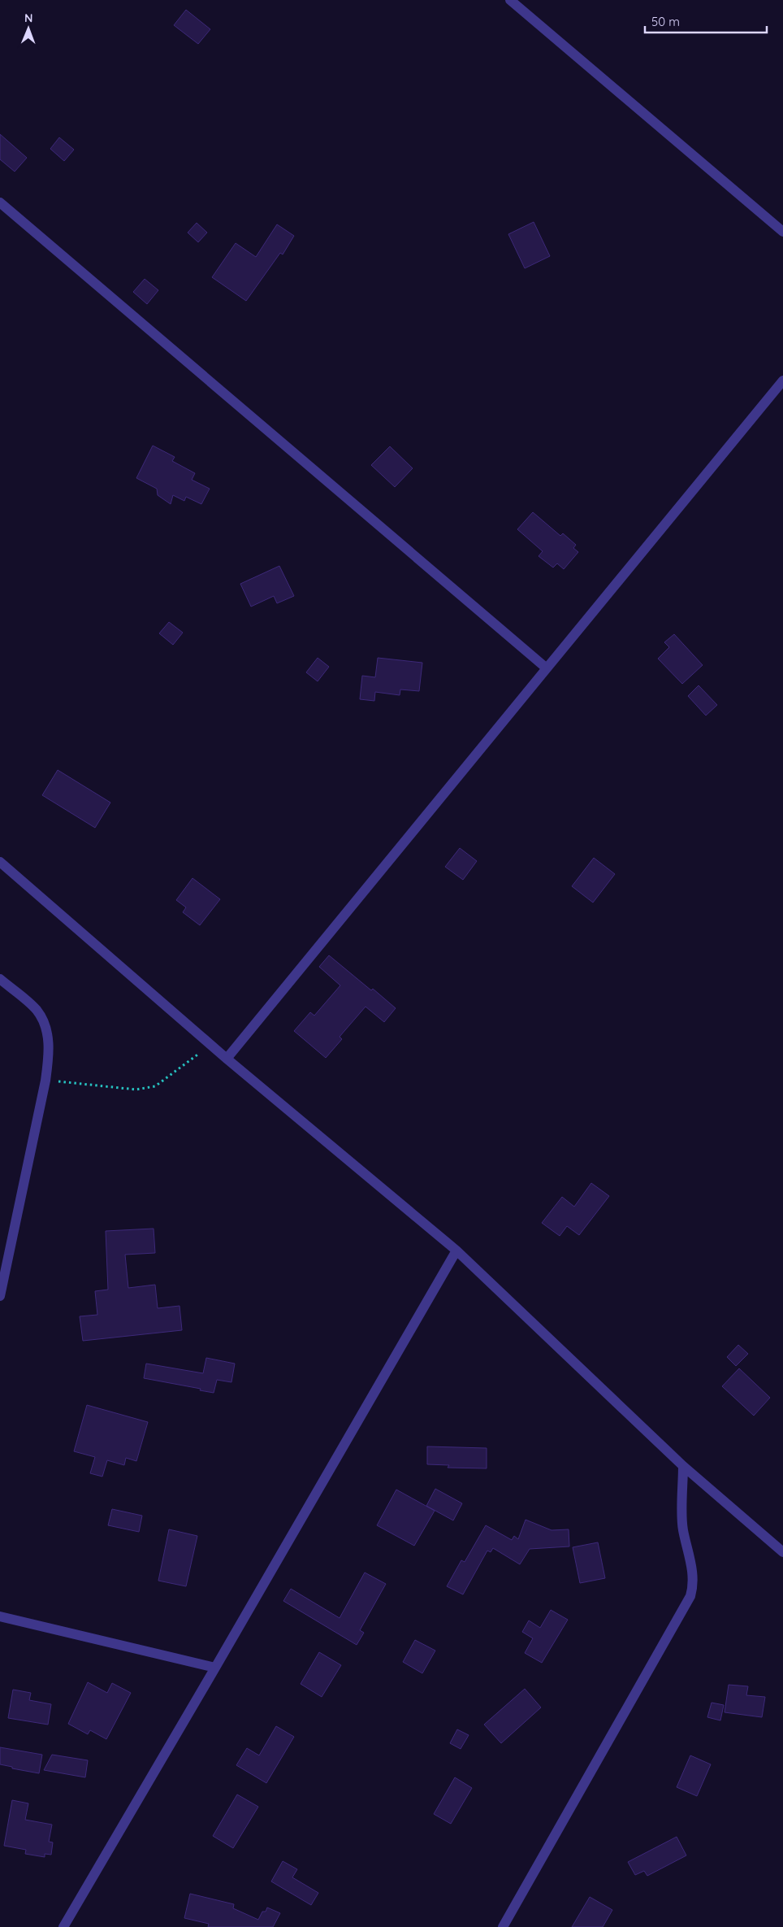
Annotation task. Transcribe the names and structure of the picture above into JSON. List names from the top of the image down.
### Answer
{
  "scale_bar": "50 m",
  "north": "top"
}
